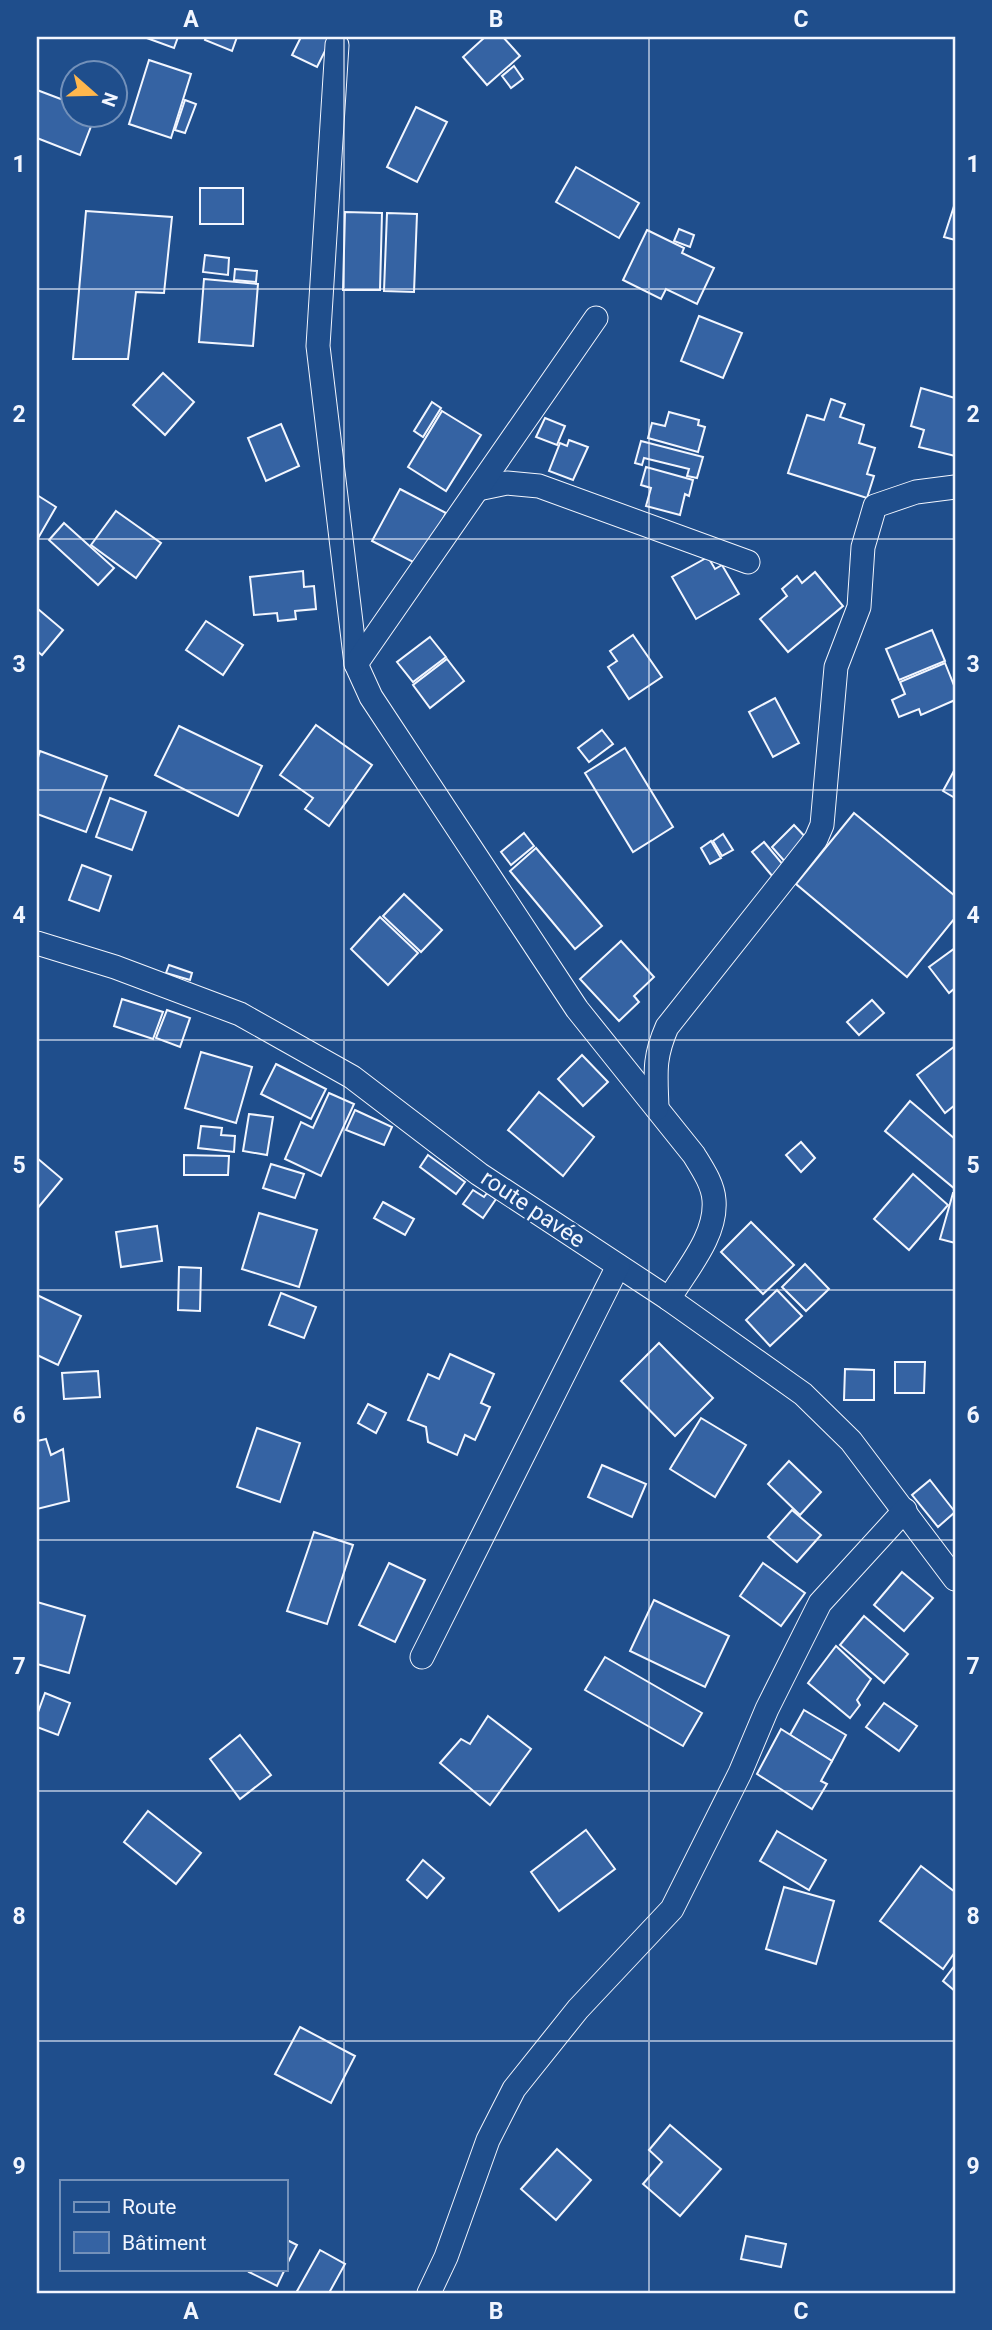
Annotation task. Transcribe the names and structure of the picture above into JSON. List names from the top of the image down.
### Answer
{
  "streets": {
    "street": ["route pavée"]
  },
  "legend": ["Route", "Bâtiment"],
  "north": "right",
  "grid": {
    "columns": ["A", "B", "C"],
    "rows": [
      "1",
      "2",
      "3",
      "4",
      "5",
      "6",
      "7",
      "8",
      "9"
    ]
  }
}
